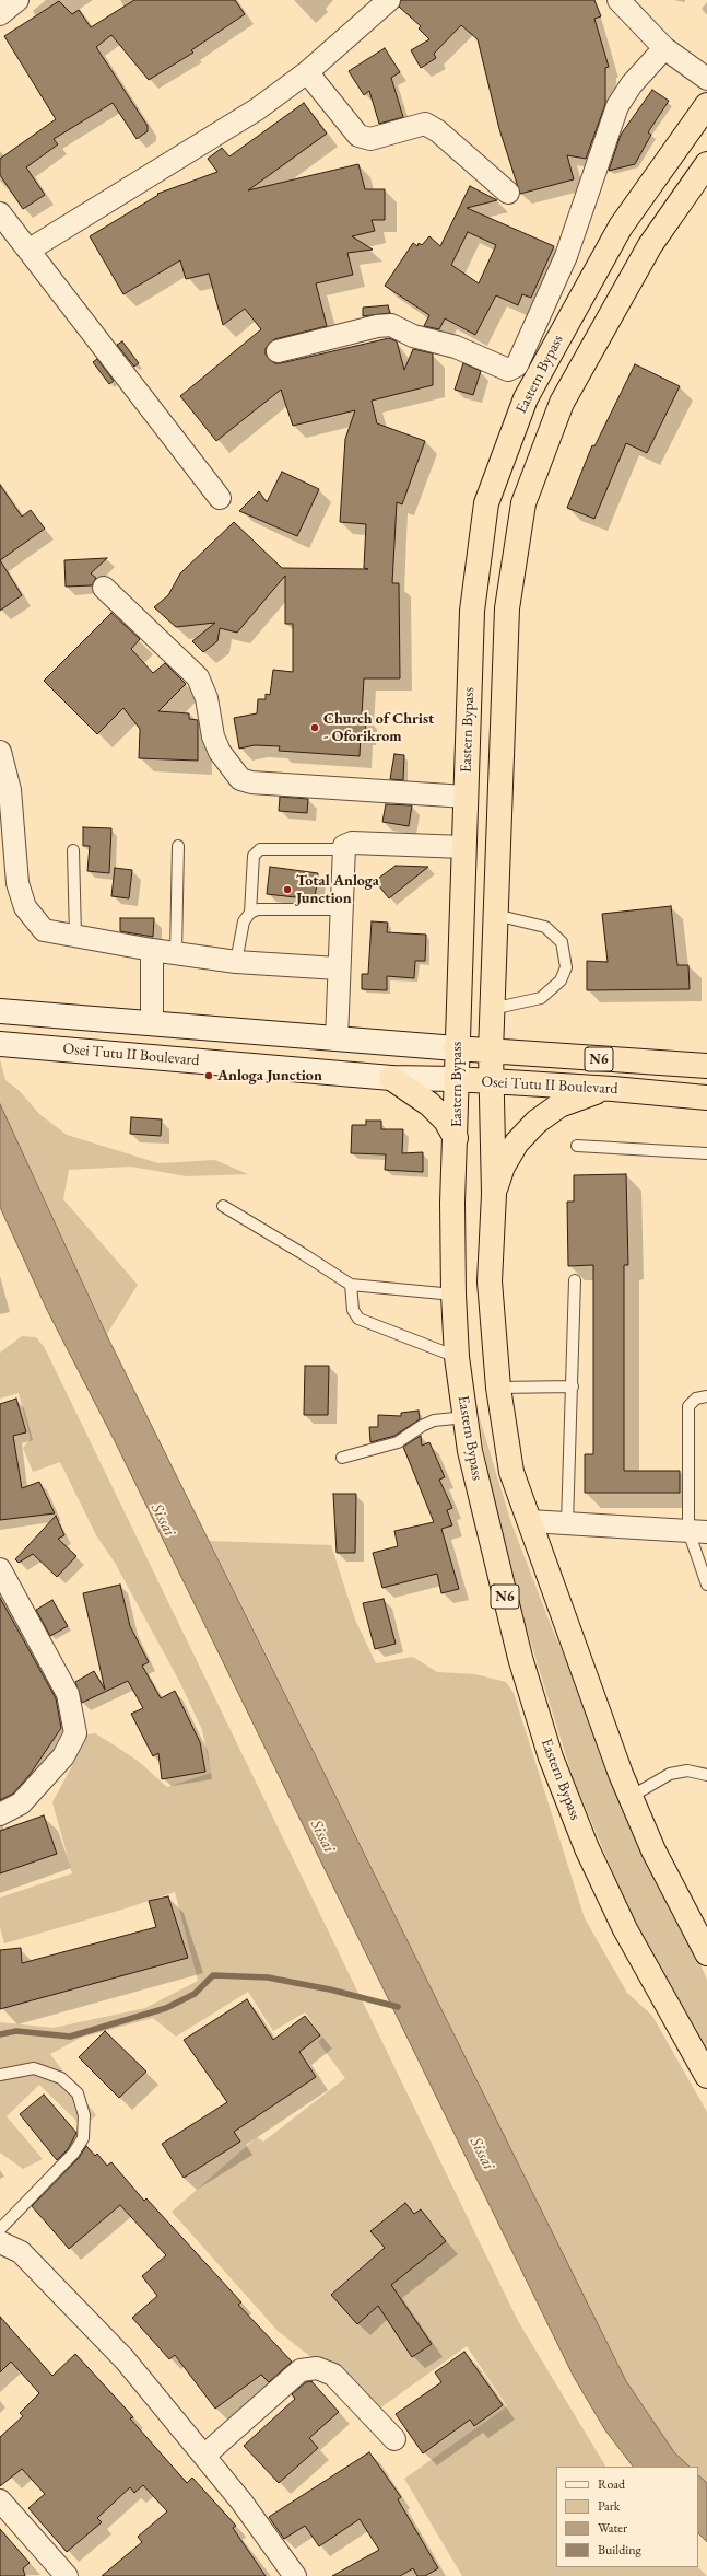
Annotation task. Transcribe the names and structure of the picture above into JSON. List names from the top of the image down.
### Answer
{
  "streets": {
    "highway": ["Eastern Bypass", "Osei Tutu II Boulevard", "N6"]
  },
  "crossings": [
    ["Eastern Bypass", "Osei Tutu II Boulevard"]
  ],
  "water": ["Sissai"],
  "places": ["Church of Christ - Oforikrom", "Total Anloga Junction", "Anloga Junction"],
  "legend": [
    "Road",
    "Park",
    "Water",
    "Building"
  ]
}
